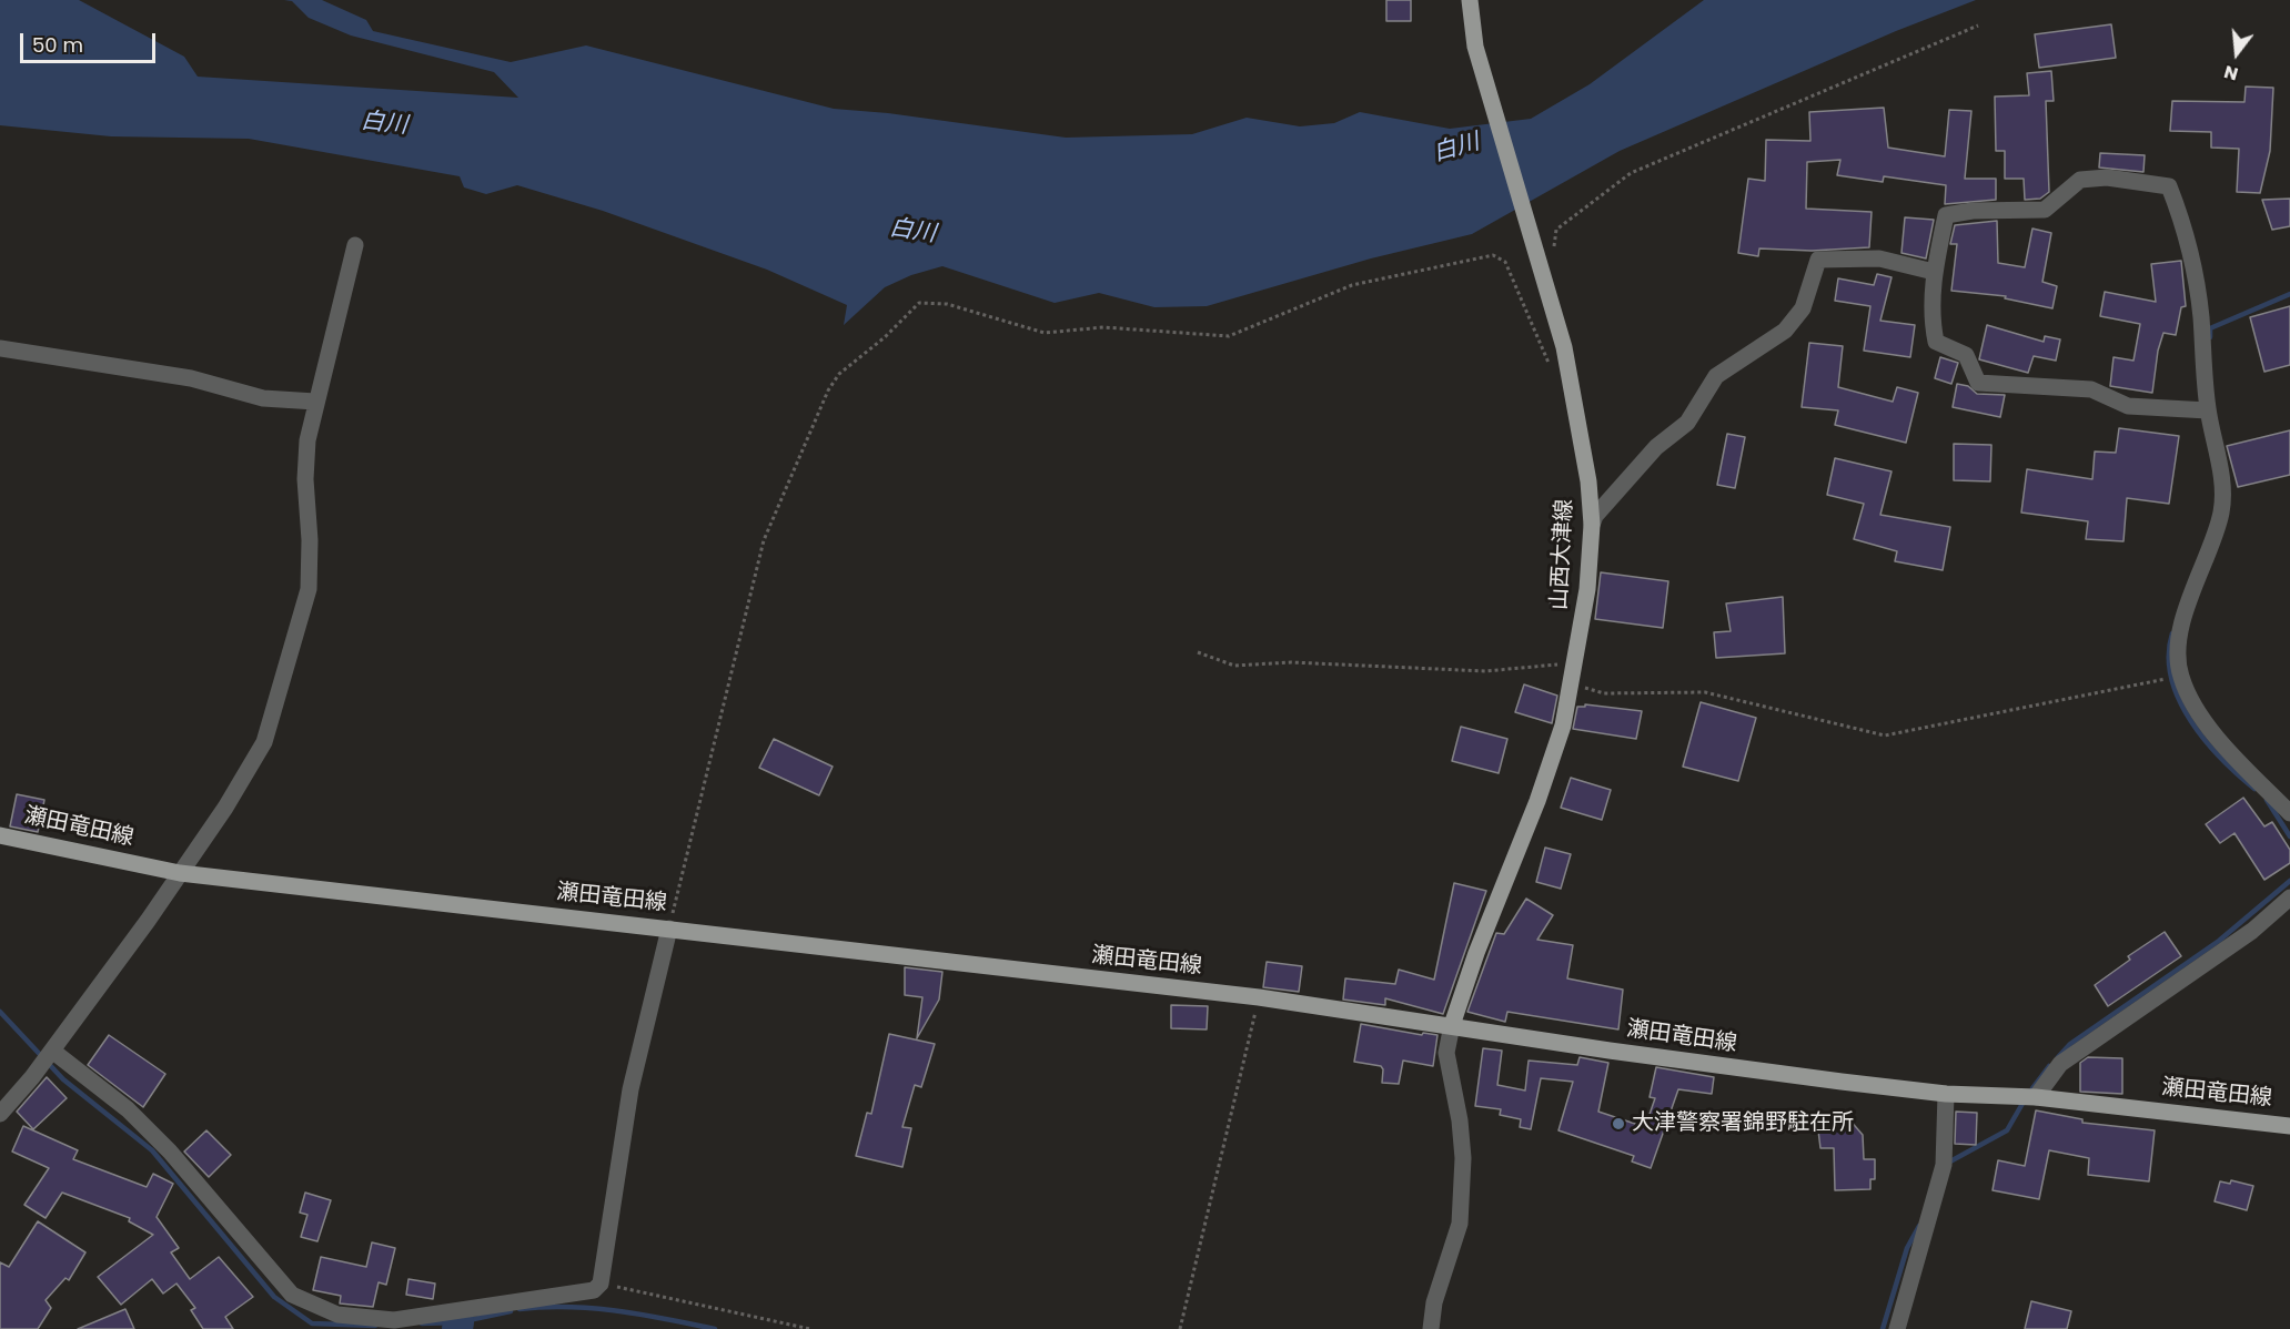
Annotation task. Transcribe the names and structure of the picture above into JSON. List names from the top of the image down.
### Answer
{
  "streets": {
    "main road": ["山西大津線", "瀬田竜田線"]
  },
  "crossings": [
    ["山西大津線", "瀬田竜田線"]
  ],
  "water": ["白川"],
  "places": ["大津警察署錦野駐在所"],
  "scale_bar": "50 m",
  "north": "bottom"
}
